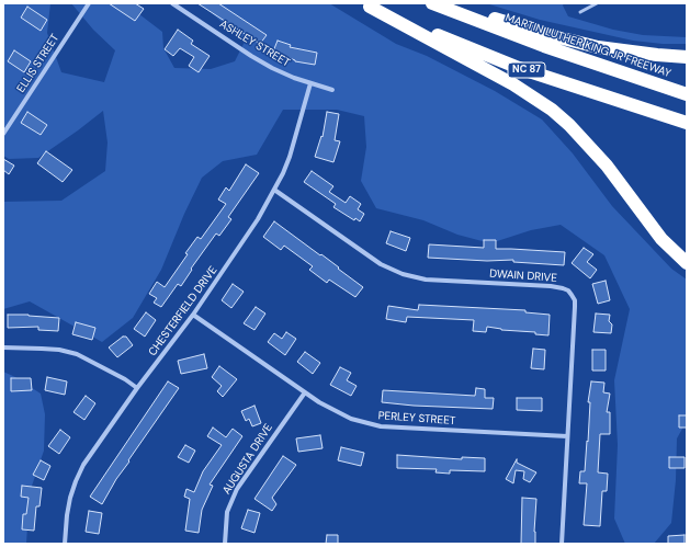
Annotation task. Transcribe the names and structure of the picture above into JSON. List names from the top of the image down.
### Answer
{
  "streets": {
    "highway": ["MARTIN LUTHER KING JR FREEWAY", "NC 87"],
    "street": [
      "ASHLEY STREET",
      "ELLIS STREET",
      "DWAIN DRIVE",
      "CHESTERFIELD DRIVE",
      "PERLEY STREET",
      "AUGUSTA DRIVE"
    ]
  },
  "crossings": [
    ["ASHLEY STREET", "CHESTERFIELD DRIVE"],
    ["DWAIN DRIVE", "CHESTERFIELD DRIVE"],
    ["DWAIN DRIVE", "PERLEY STREET"],
    ["CHESTERFIELD DRIVE", "PERLEY STREET"],
    ["PERLEY STREET", "AUGUSTA DRIVE"]
  ]
}
